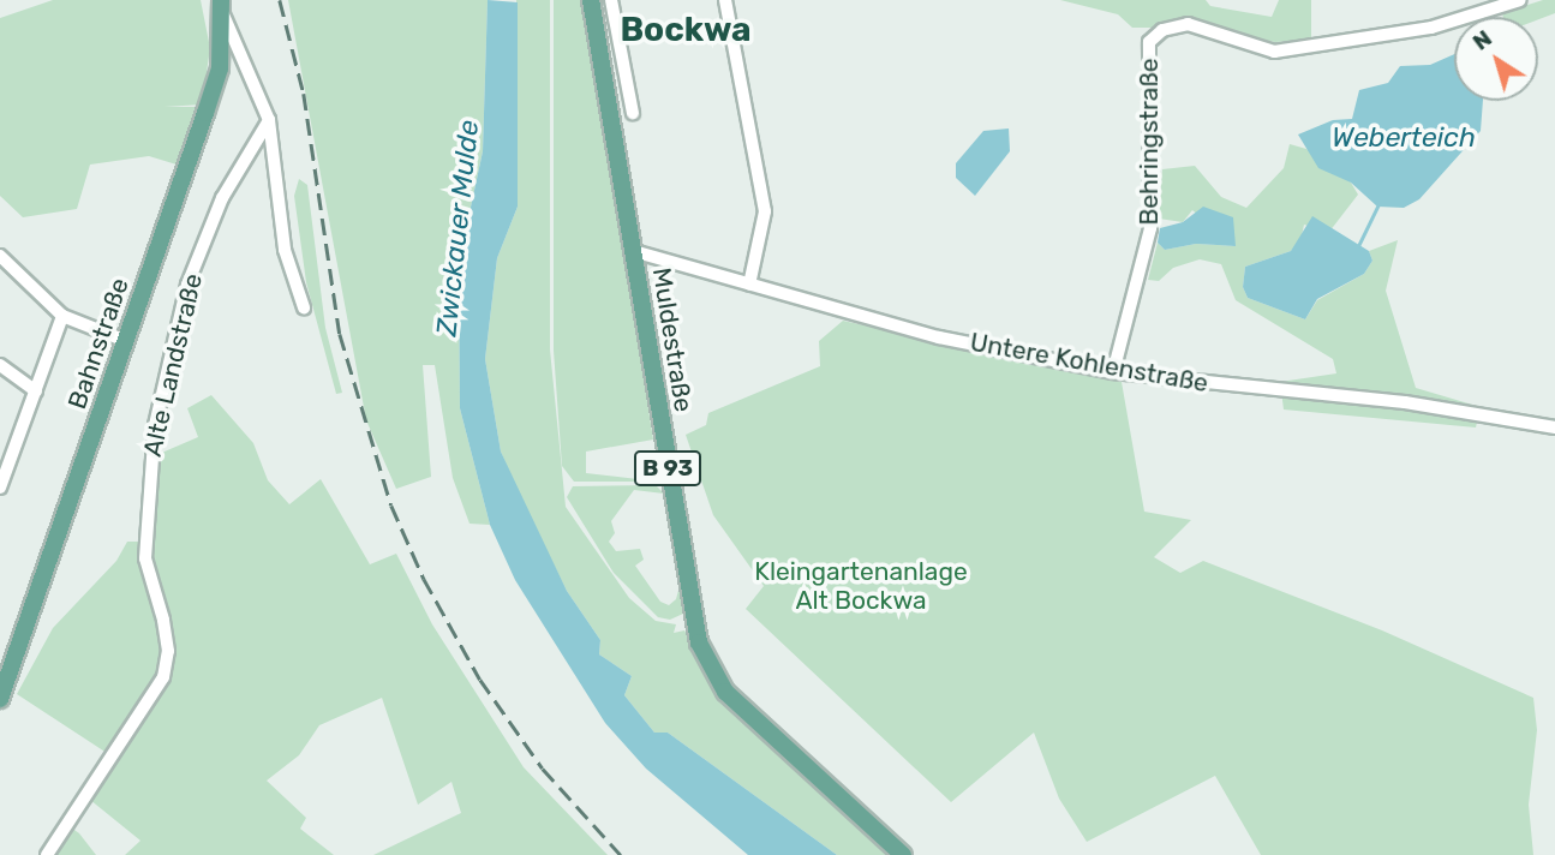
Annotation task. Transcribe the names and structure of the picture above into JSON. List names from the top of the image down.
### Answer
{
  "streets": {
    "main road": ["Muldestraße", "Bahnstraße", "B 93"],
    "street": ["Behringstraße", "Untere Kohlenstraße", "Alte Landstraße"]
  },
  "crossings": [
    ["Behringstraße", "Untere Kohlenstraße"],
    ["Muldestraße", "Untere Kohlenstraße"]
  ],
  "districts": ["Bockwa"],
  "water": ["Weberteich", "Zwickauer Mulde"],
  "parks": ["Kleingartenanlage Alt Bockwa"],
  "north": "top left"
}
